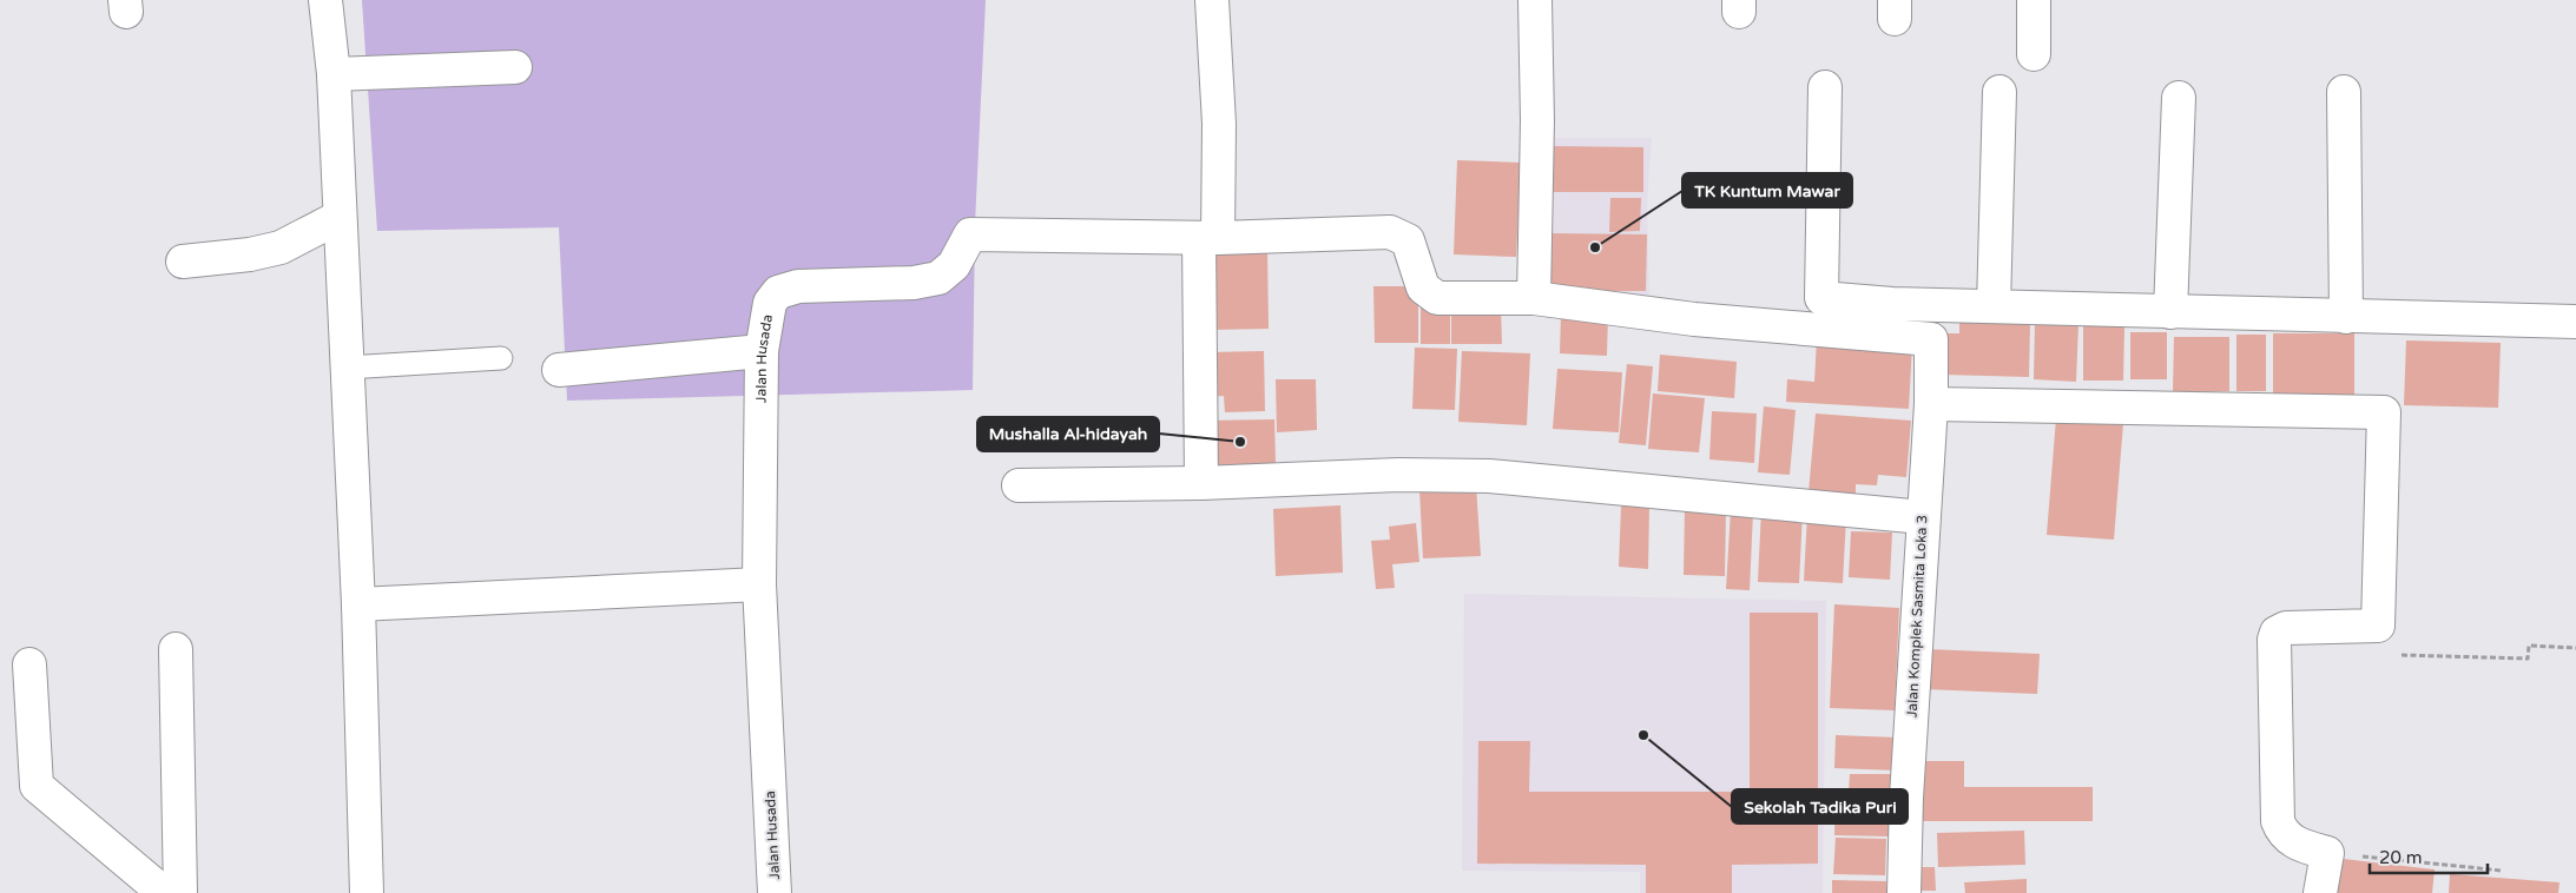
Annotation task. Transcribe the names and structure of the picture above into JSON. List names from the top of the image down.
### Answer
{
  "streets": {
    "street": ["Jalan Husada", "Jalan Komplek Sasmita Loka 3"]
  },
  "places": ["TK Kuntum Mawar", "Mushalla Al-hidayah", "Sekolah Tadika Puri"],
  "scale_bar": "20 m"
}
